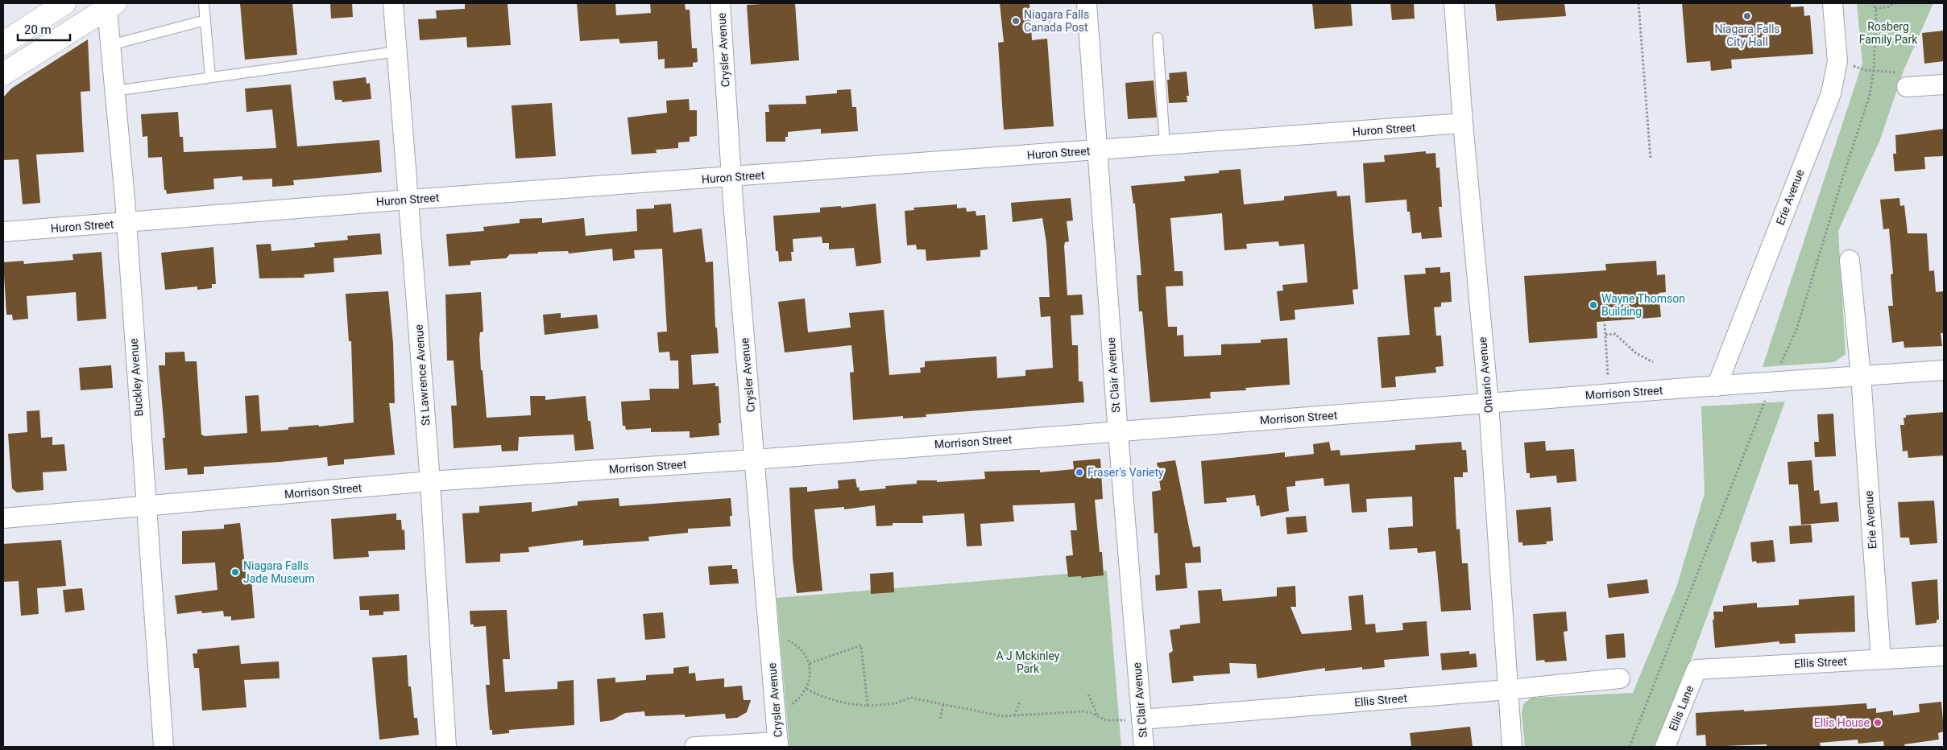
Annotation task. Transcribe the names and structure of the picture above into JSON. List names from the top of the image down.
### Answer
{
  "streets": {
    "street": [
      "Crysler Avenue",
      "Huron Street",
      "Erie Avenue",
      "St Lawrence Avenue",
      "St Clair Avenue",
      "Ontario Avenue",
      "Buckley Avenue",
      "Morrison Street",
      "Ellis Street",
      "Ellis Lane"
    ]
  },
  "crossings": [
    ["Crysler Avenue", "Huron Street"],
    ["Crysler Avenue", "Morrison Street"],
    ["Huron Street", "St Lawrence Avenue"],
    ["Huron Street", "St Clair Avenue"],
    ["Huron Street", "Ontario Avenue"],
    ["Huron Street", "Buckley Avenue"],
    ["Erie Avenue", "Morrison Street"],
    ["Erie Avenue", "Ellis Street"],
    ["St Lawrence Avenue", "Morrison Street"],
    ["St Clair Avenue", "Morrison Street"],
    ["St Clair Avenue", "Ellis Street"],
    ["Ontario Avenue", "Morrison Street"],
    ["Ontario Avenue", "Ellis Street"],
    ["Buckley Avenue", "Morrison Street"],
    ["Ellis Street", "Ellis Lane"]
  ],
  "parks": ["Rosberg Family Park", "A J Mckinley Park"],
  "places": [
    "Niagara Falls City Hall",
    "Niagara Falls Canada Post",
    "Wayne Thomson Building",
    "Fraser's Variety",
    "Niagara Falls Jade Museum",
    "Ellis House"
  ],
  "scale_bar": "20 m"
}
